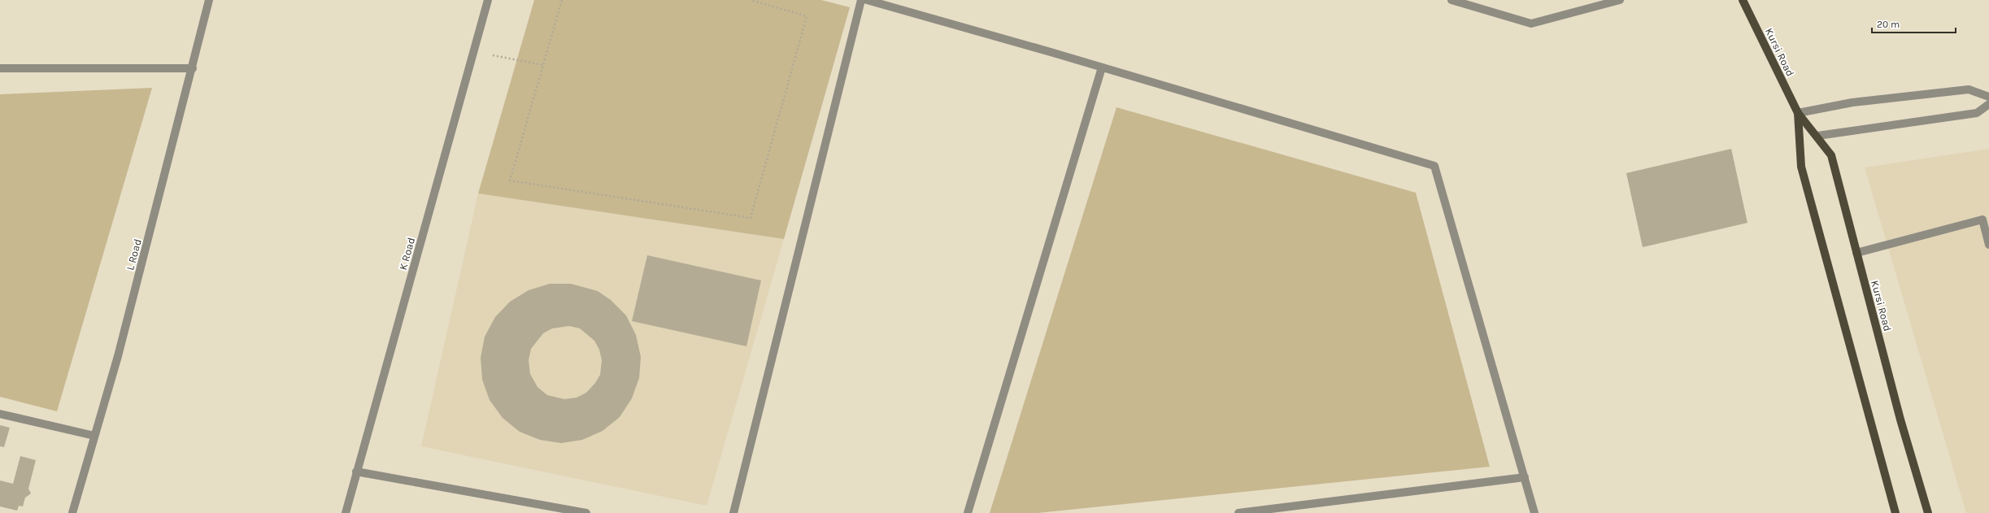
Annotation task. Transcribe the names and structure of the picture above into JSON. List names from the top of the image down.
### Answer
{
  "streets": {
    "main road": ["Kursi Road"],
    "street": ["K Road", "L Road"]
  },
  "scale_bar": "20 m"
}
